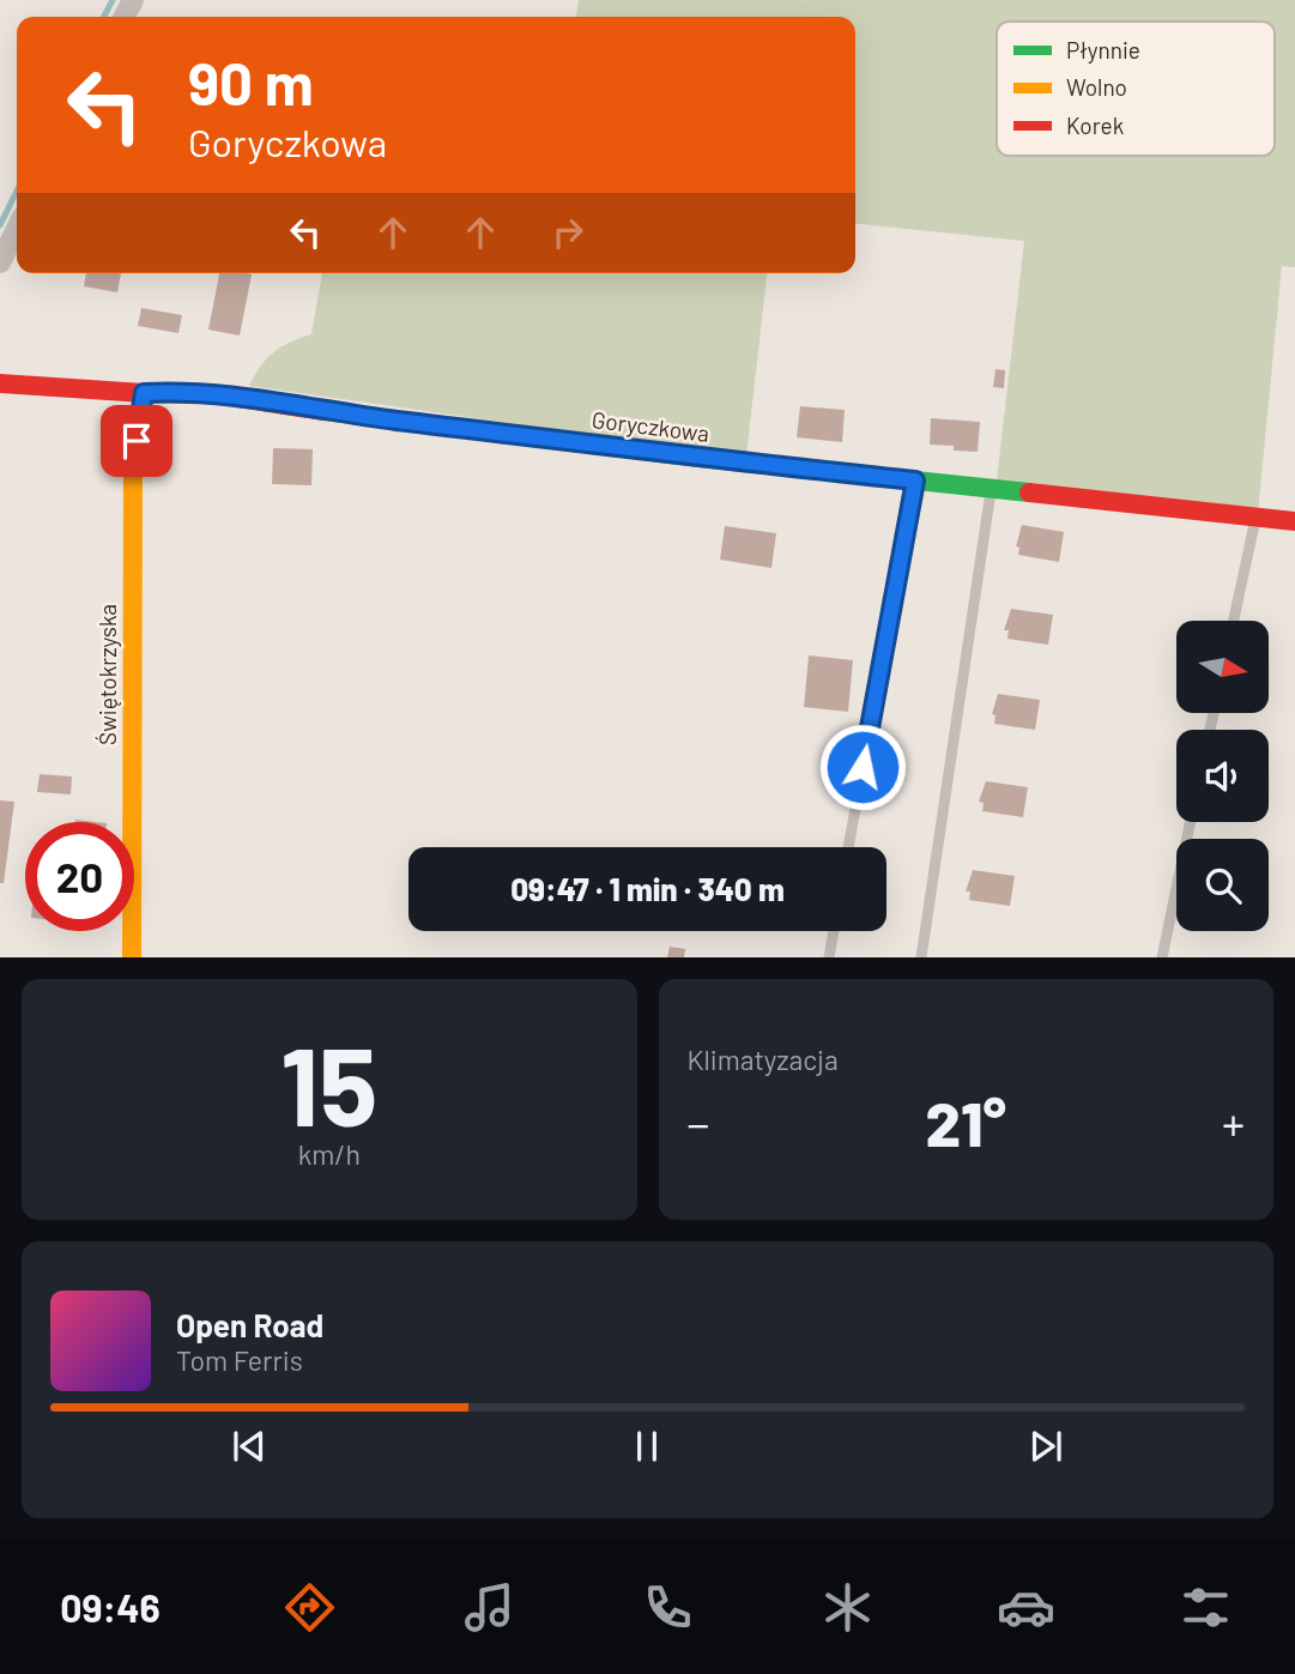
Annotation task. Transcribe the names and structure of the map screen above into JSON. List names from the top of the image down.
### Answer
{
  "streets": {
    "street": ["Goryczkowa", "Świętokrzyska"]
  },
  "crossings": [
    ["Goryczkowa", "Świętokrzyska"]
  ],
  "legend": ["Płynnie", "Wolno", "Korek"],
  "north": "right",
  "page": {
    "turn": ["90 m", "Goryczkowa"],
    "limit": "20",
    "trip": "09:47 · 1 min · 340 m",
    "tile": [
      ["15", "km/h"],
      "Klimatyzacja"
    ],
    "heat": ["−", "21°", "+"],
    "song": ["Open Road", "Tom Ferris"],
    "tabs": "09:46"
  }
}
